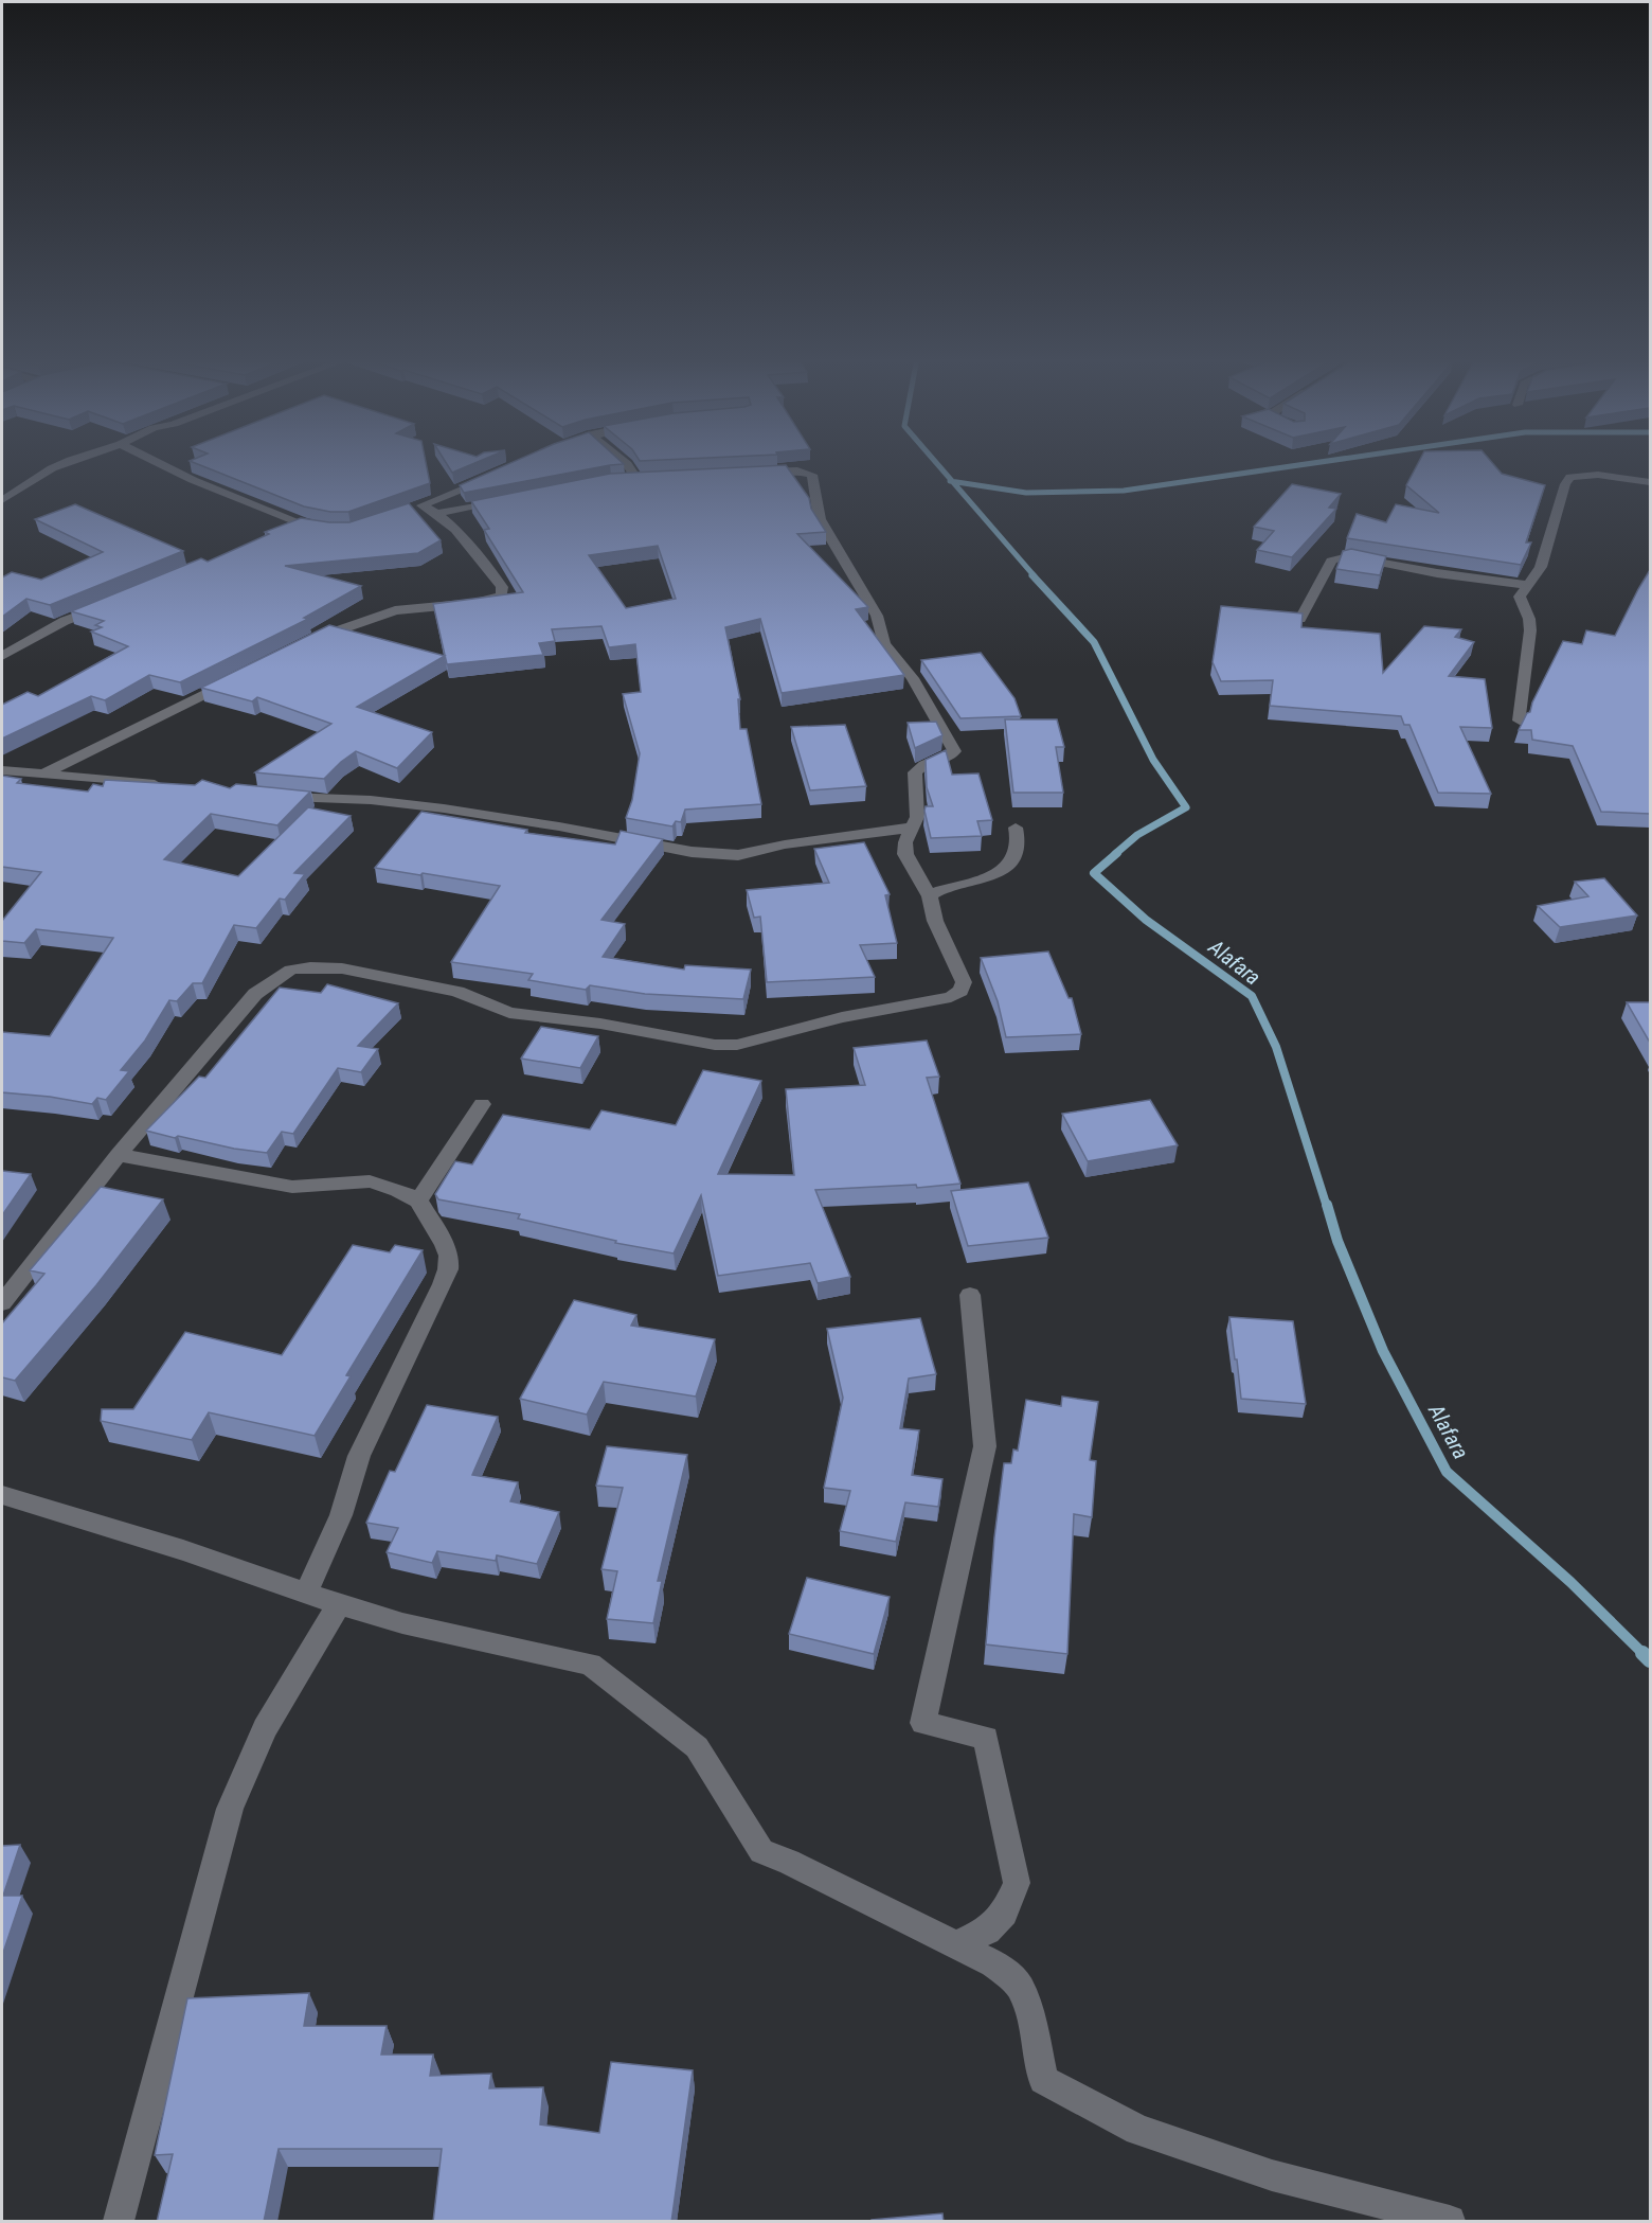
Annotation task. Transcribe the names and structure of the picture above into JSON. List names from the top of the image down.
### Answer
{
  "water": ["Alafara"]
}
